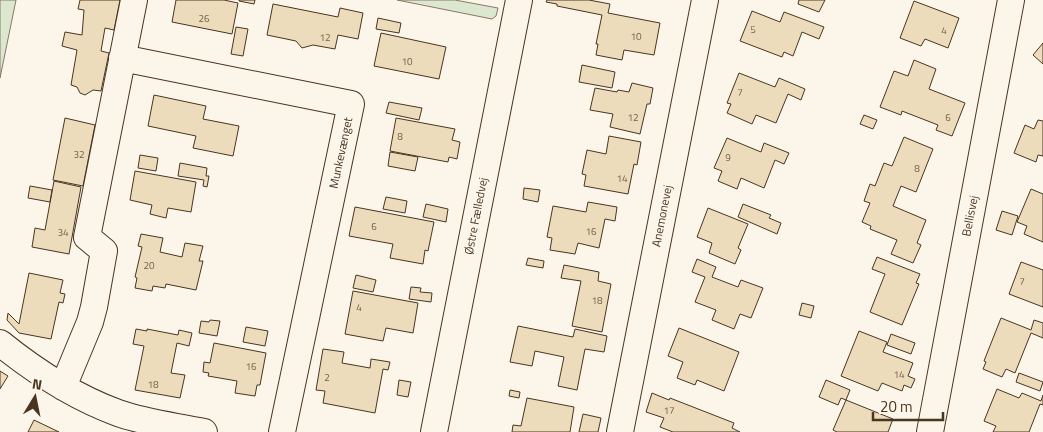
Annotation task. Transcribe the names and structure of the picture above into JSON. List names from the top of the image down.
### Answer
{
  "streets": {
    "street": [
      "Munkevænget",
      "Østre Fælledvej",
      "Anemonevej",
      "Bellisvej"
    ]
  },
  "house_numbers": [
    "26",
    "5",
    "4",
    "10",
    "12",
    "10",
    "7",
    "12",
    "6",
    "8",
    "32",
    "9",
    "8",
    "14",
    "6",
    "16",
    "34",
    "20",
    "7",
    "18",
    "4",
    "16",
    "14",
    "2",
    "18",
    "17"
  ],
  "scale_bar": "20 m",
  "north": "top"
}
